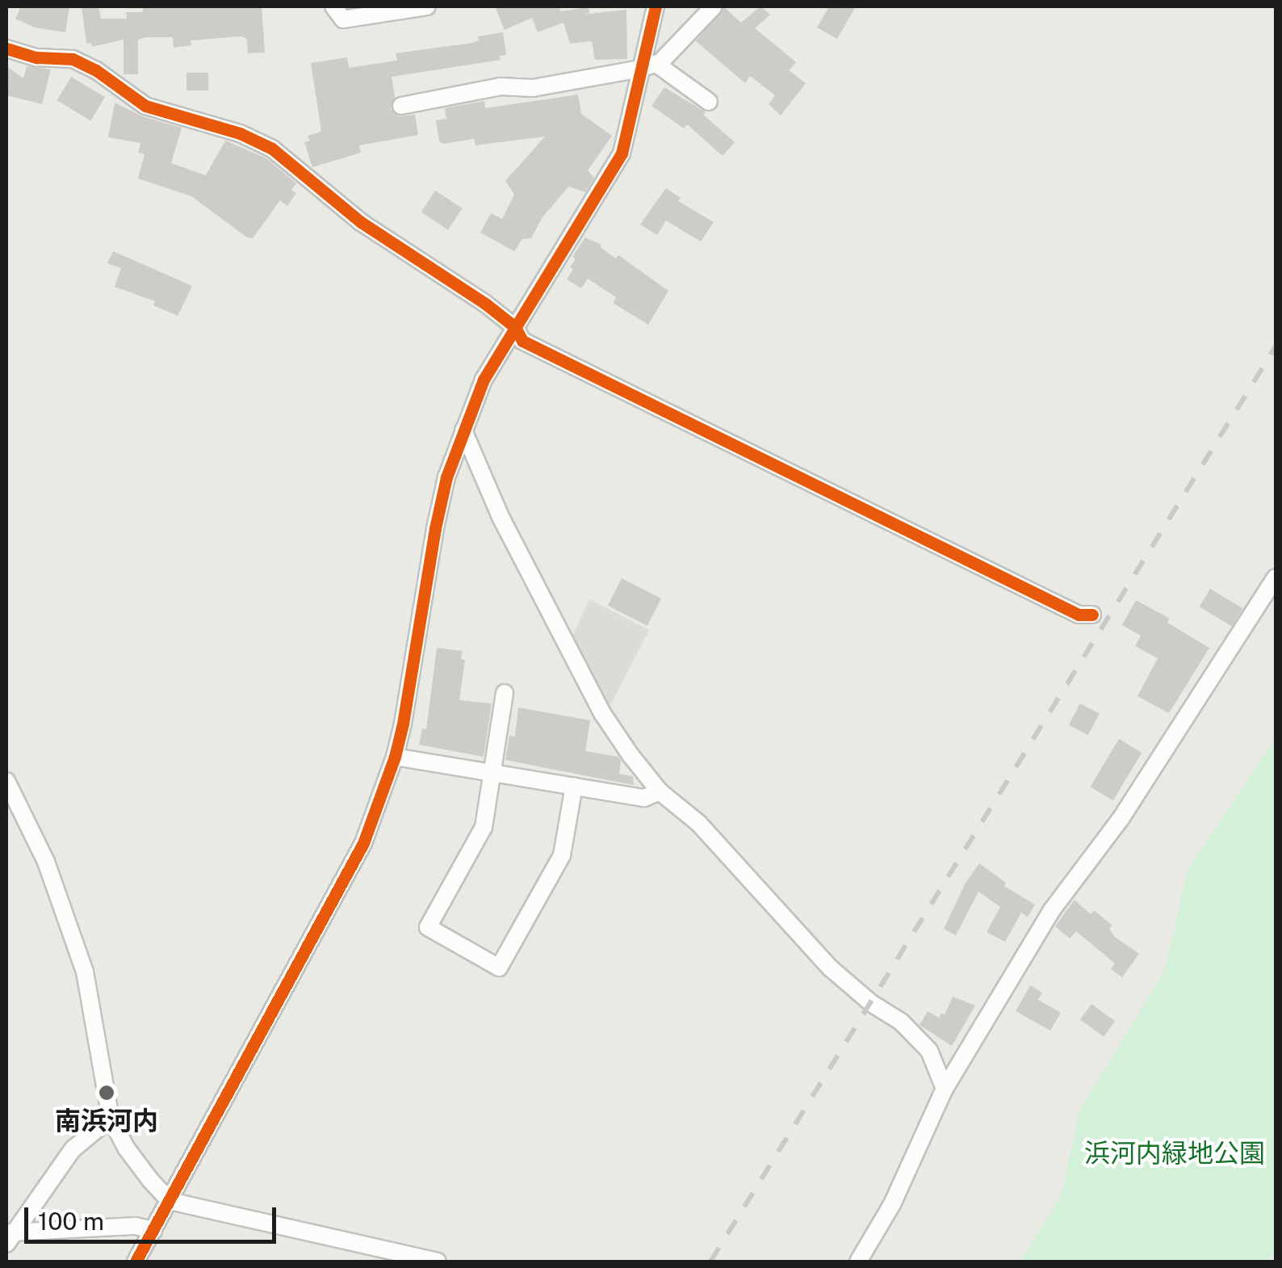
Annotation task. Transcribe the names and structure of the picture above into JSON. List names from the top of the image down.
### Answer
{
  "parks": ["浜河内緑地公園"],
  "places": ["南浜河内"],
  "scale_bar": "100 m"
}
